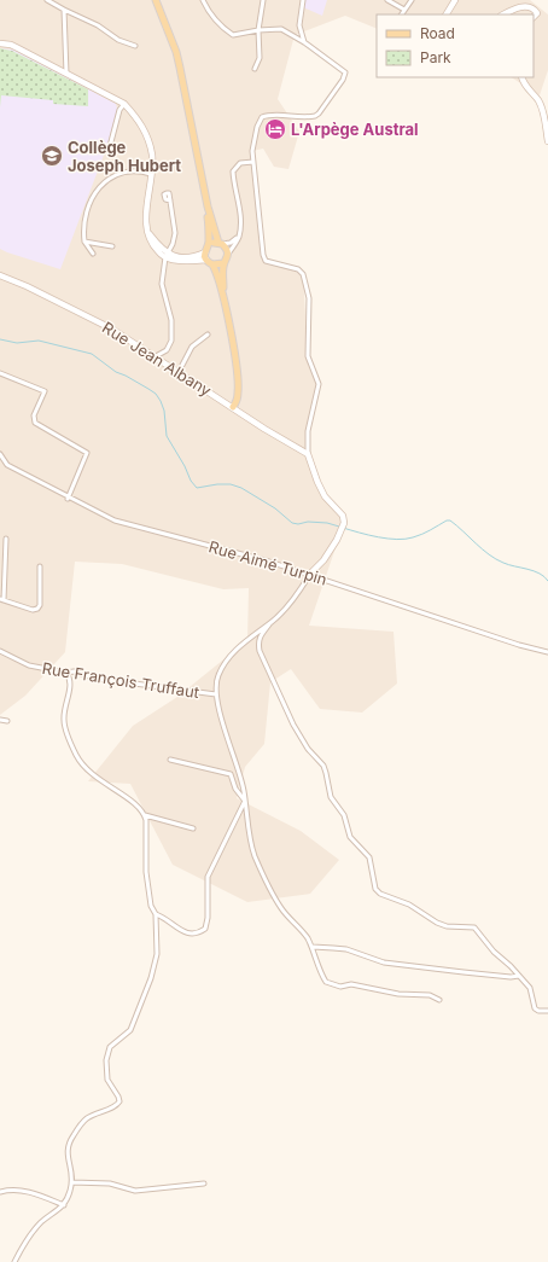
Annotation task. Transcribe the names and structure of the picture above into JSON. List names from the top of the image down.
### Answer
{
  "streets": {
    "street": ["Rue Jean Albany", "Rue Aimé Turpin", "Rue François Truffaut"]
  },
  "places": {
    "hotel": ["L'Arpège Austral"],
    "school or university": ["Collège Joseph Hubert"]
  },
  "legend": ["Road", "Park"]
}
